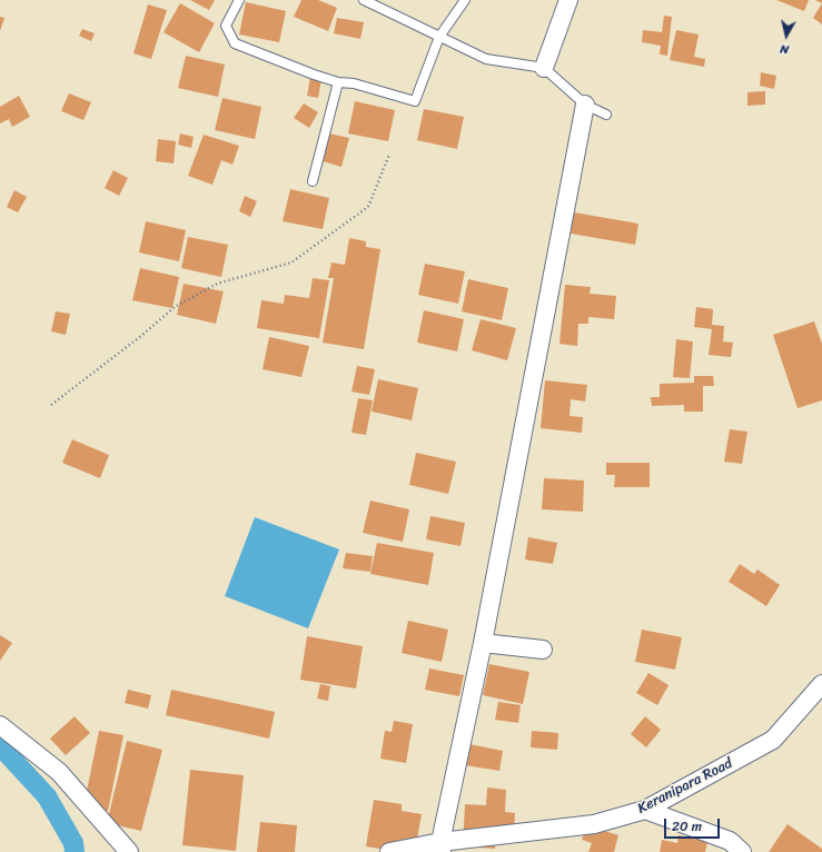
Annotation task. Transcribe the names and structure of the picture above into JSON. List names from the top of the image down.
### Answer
{
  "streets": {
    "street": ["Keranipara Road"]
  },
  "scale_bar": "20 m",
  "north": "bottom"
}
